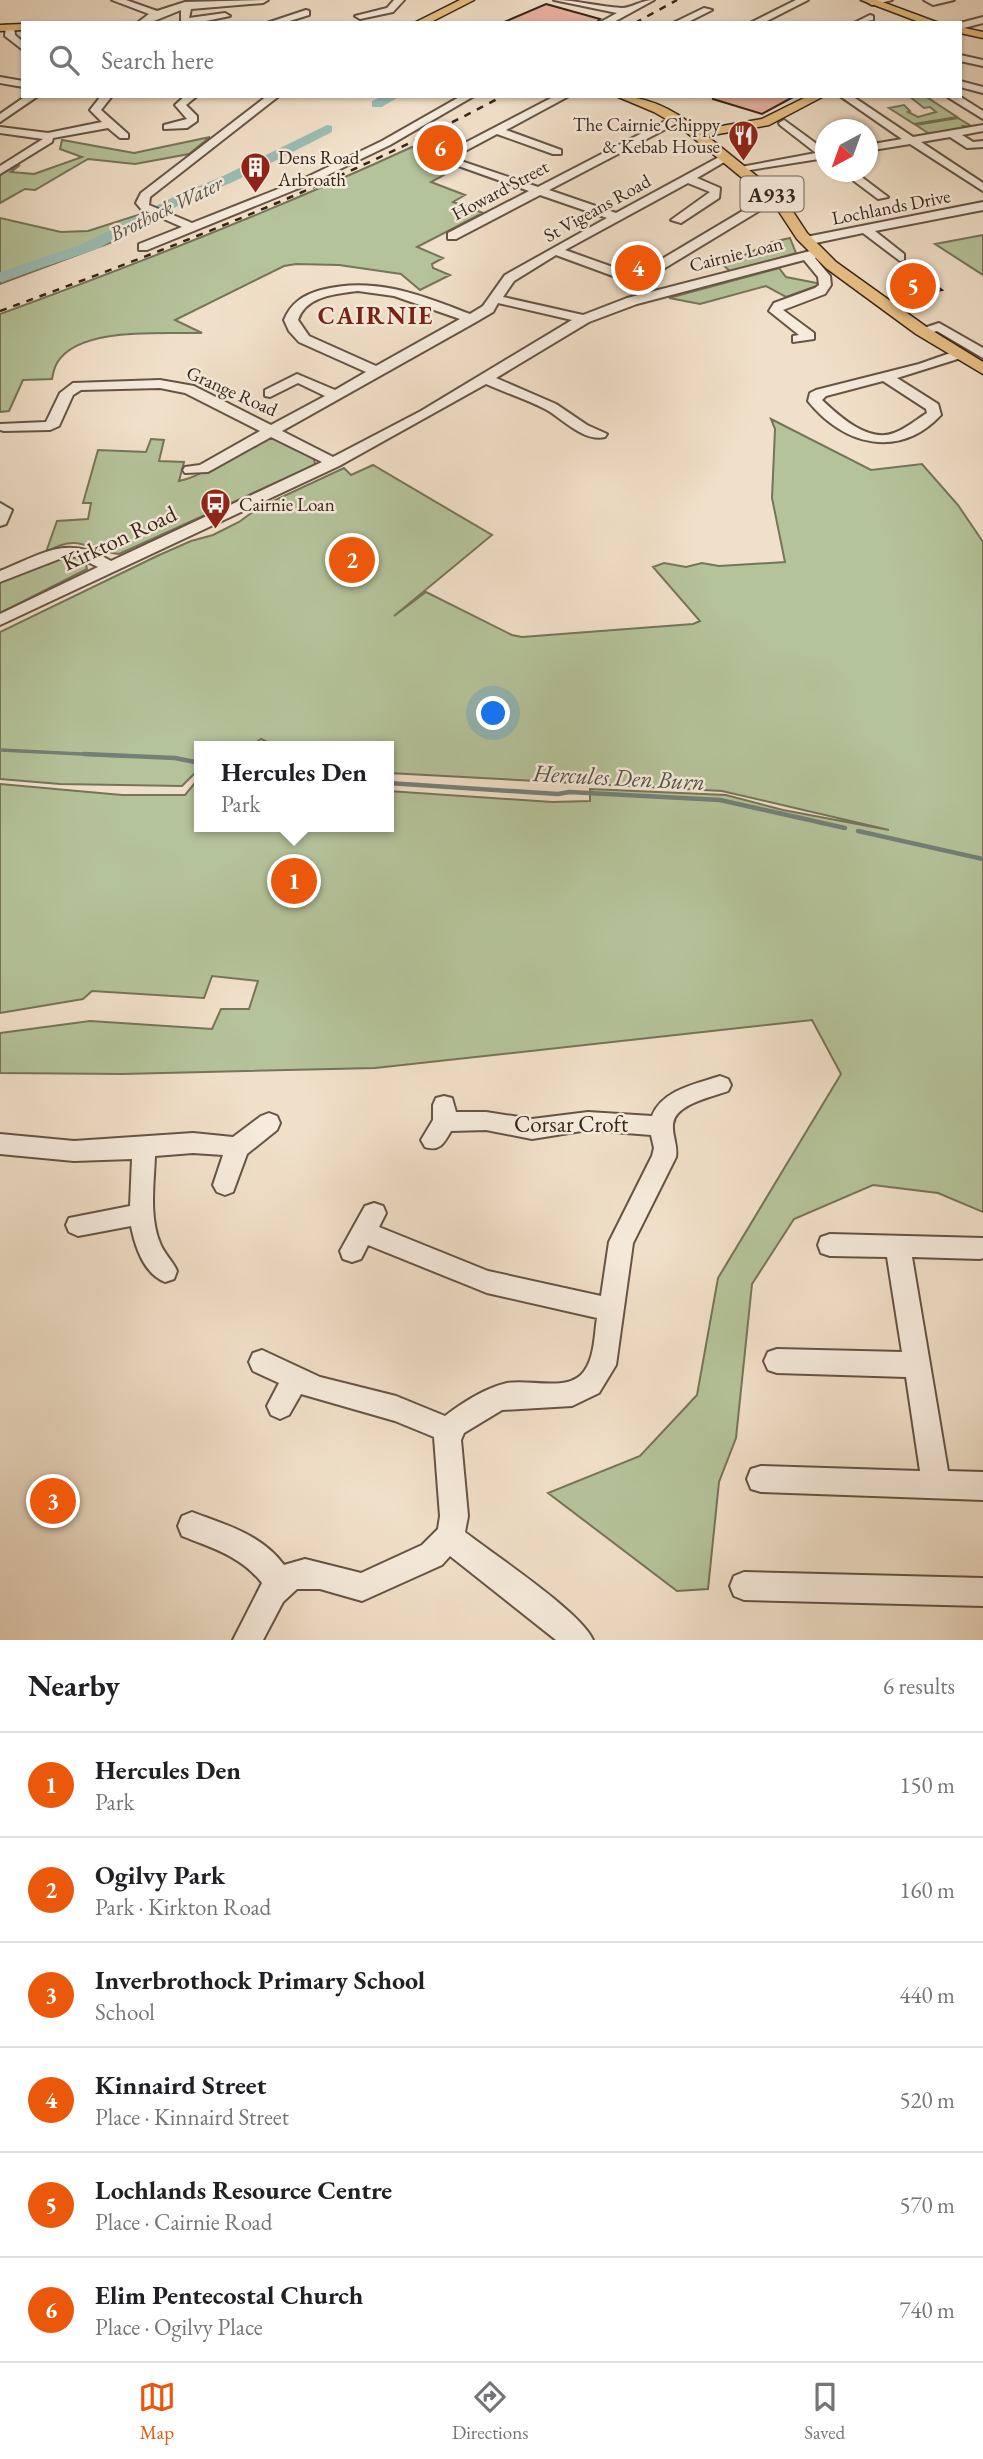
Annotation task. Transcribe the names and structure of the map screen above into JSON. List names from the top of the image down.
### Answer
{
  "streets": {
    "main road": ["A933"],
    "street": [
      "Howard Street",
      "Lochlands Drive",
      "St Vigeans Road",
      "Cairnie Loan",
      "Grange Road",
      "Kirkton Road",
      "Corsar Croft"
    ]
  },
  "crossings": [
    ["Howard Street", "A933"],
    ["A933", "Lochlands Drive"],
    ["A933", "St Vigeans Road"],
    ["A933", "Cairnie Loan"],
    ["Lochlands Drive", "Cairnie Loan"],
    ["Cairnie Loan", "Grange Road"],
    ["Cairnie Loan", "Kirkton Road"],
    ["Grange Road", "Kirkton Road"]
  ],
  "districts": ["CAIRNIE"],
  "water": ["Brothock Water", "Hercules Den Burn"],
  "places": {
    "restaurant": ["The Cairnie Chippy & Kebab House"],
    "building": ["Dens Road Arbroath"],
    "bus stop": ["Cairnie Loan"]
  },
  "north": "bottom left",
  "page": {
    "search": "Search here",
    "pins": [
      "6",
      "4",
      "5",
      "2",
      "1",
      "3"
    ],
    "popup": ["Hercules Den", "Park"],
    "heading": ["Nearby", "6 results"],
    "list": [
      {
        "mark": "1",
        "name": "Hercules Den",
        "note": "Park",
        "value": "150 m"
      },
      {
        "mark": "2",
        "name": "Ogilvy Park",
        "note": "Park · Kirkton Road",
        "value": "160 m"
      },
      {
        "mark": "3",
        "name": "Inverbrothock Primary School",
        "note": "School",
        "value": "440 m"
      },
      {
        "mark": "4",
        "name": "Kinnaird Street",
        "note": "Place · Kinnaird Street",
        "value": "520 m"
      },
      {
        "mark": "5",
        "name": "Lochlands Resource Centre",
        "note": "Place · Cairnie Road",
        "value": "570 m"
      },
      {
        "mark": "6",
        "name": "Elim Pentecostal Church",
        "note": "Place · Ogilvy Place",
        "value": "740 m"
      }
    ],
    "nav": ["Map", "Directions", "Saved"]
  }
}
